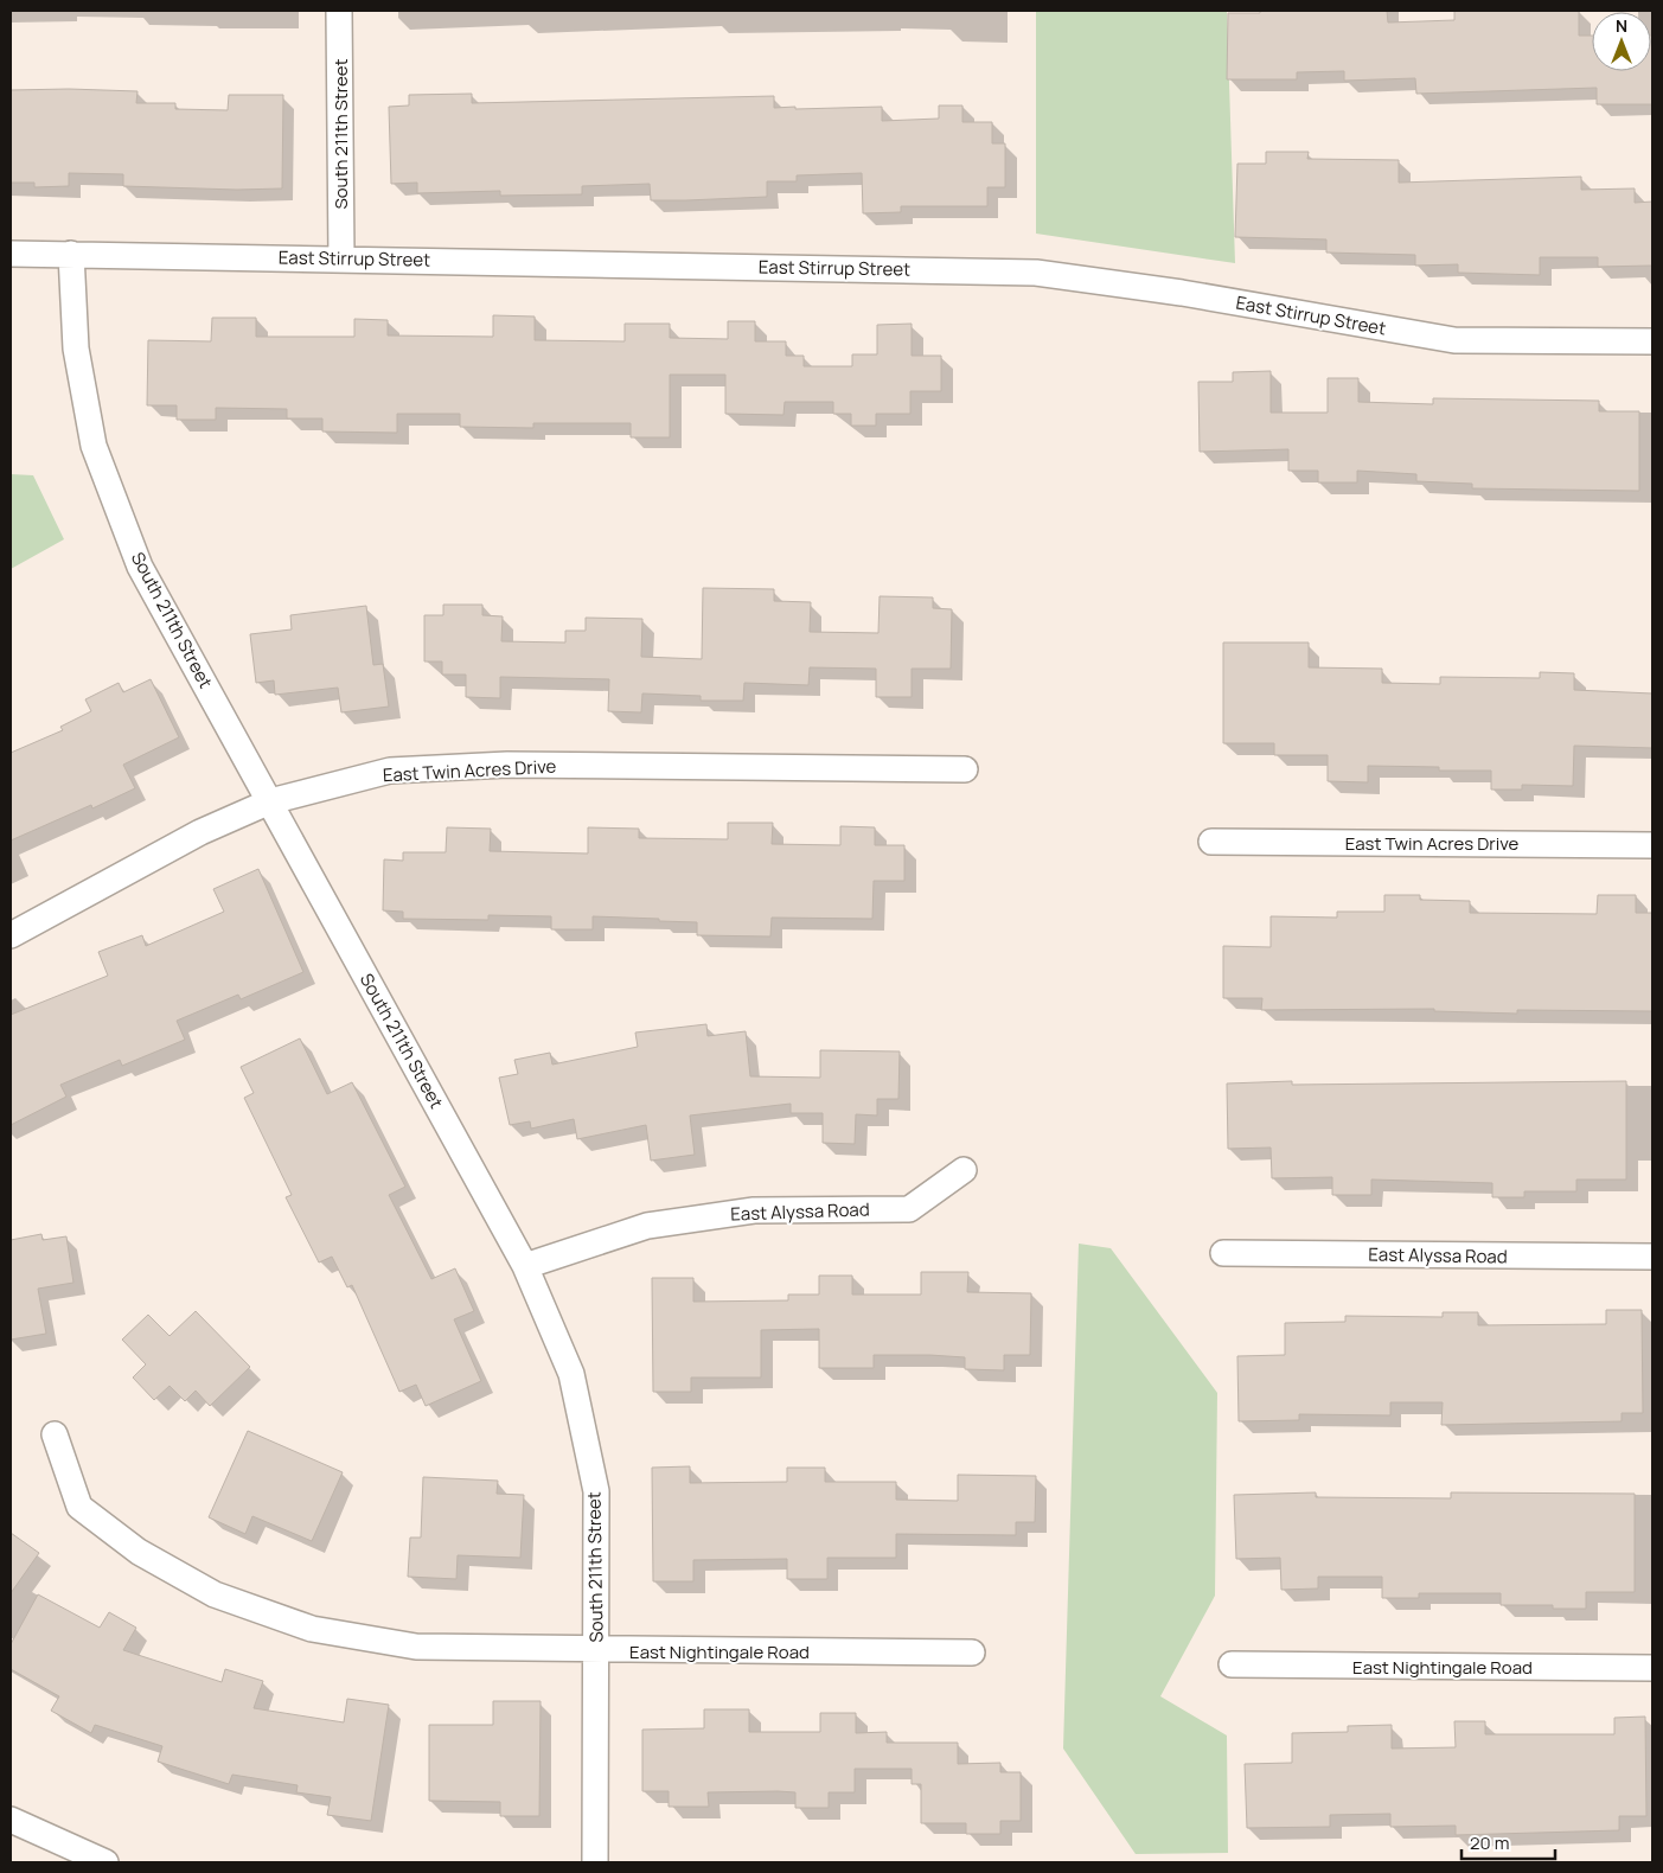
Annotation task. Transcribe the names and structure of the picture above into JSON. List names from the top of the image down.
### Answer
{
  "streets": {
    "street": [
      "South 211th Street",
      "East Stirrup Street",
      "East Twin Acres Drive",
      "East Alyssa Road",
      "East Nightingale Road"
    ]
  },
  "crossings": [
    ["South 211th Street", "East Stirrup Street"],
    ["South 211th Street", "East Twin Acres Drive"],
    ["South 211th Street", "East Alyssa Road"],
    ["South 211th Street", "East Nightingale Road"]
  ],
  "scale_bar": "20 m",
  "north": "top"
}
